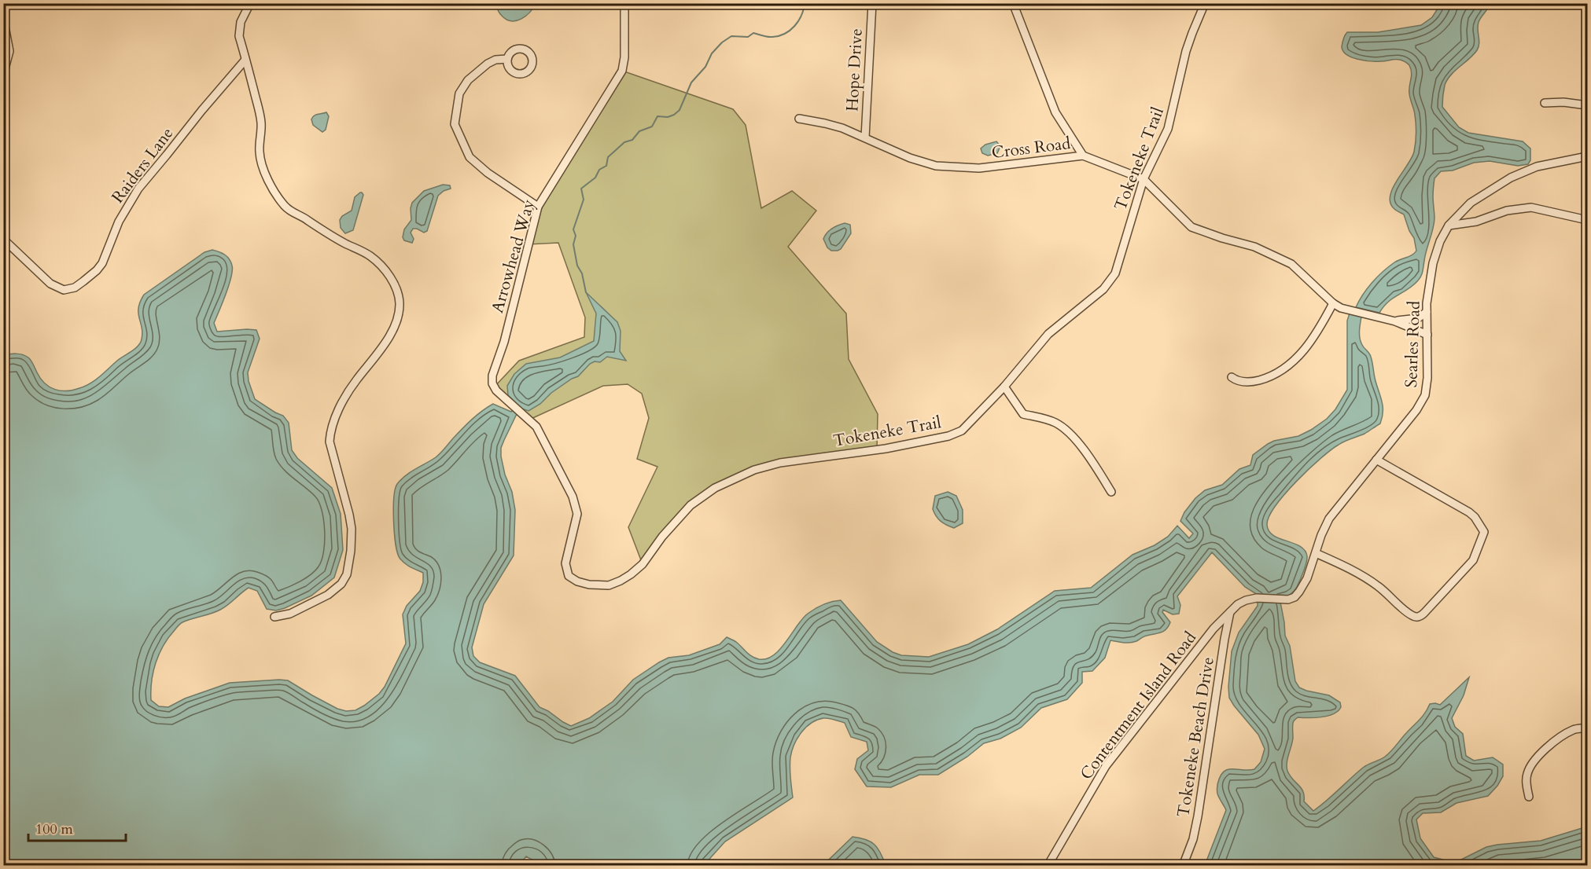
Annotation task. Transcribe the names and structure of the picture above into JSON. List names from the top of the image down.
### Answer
{
  "streets": {
    "street": [
      "Hope Drive",
      "Cross Road",
      "Tokeneke Trail",
      "Raiders Lane",
      "Arrowhead Way",
      "Searles Road",
      "Contentment Island Road",
      "Tokeneke Beach Drive"
    ]
  },
  "crossings": [
    ["Hope Drive", "Cross Road"],
    ["Cross Road", "Tokeneke Trail"],
    ["Cross Road", "Searles Road"],
    ["Tokeneke Trail", "Arrowhead Way"],
    ["Searles Road", "Contentment Island Road"],
    ["Contentment Island Road", "Tokeneke Beach Drive"]
  ],
  "scale_bar": "100 m"
}
